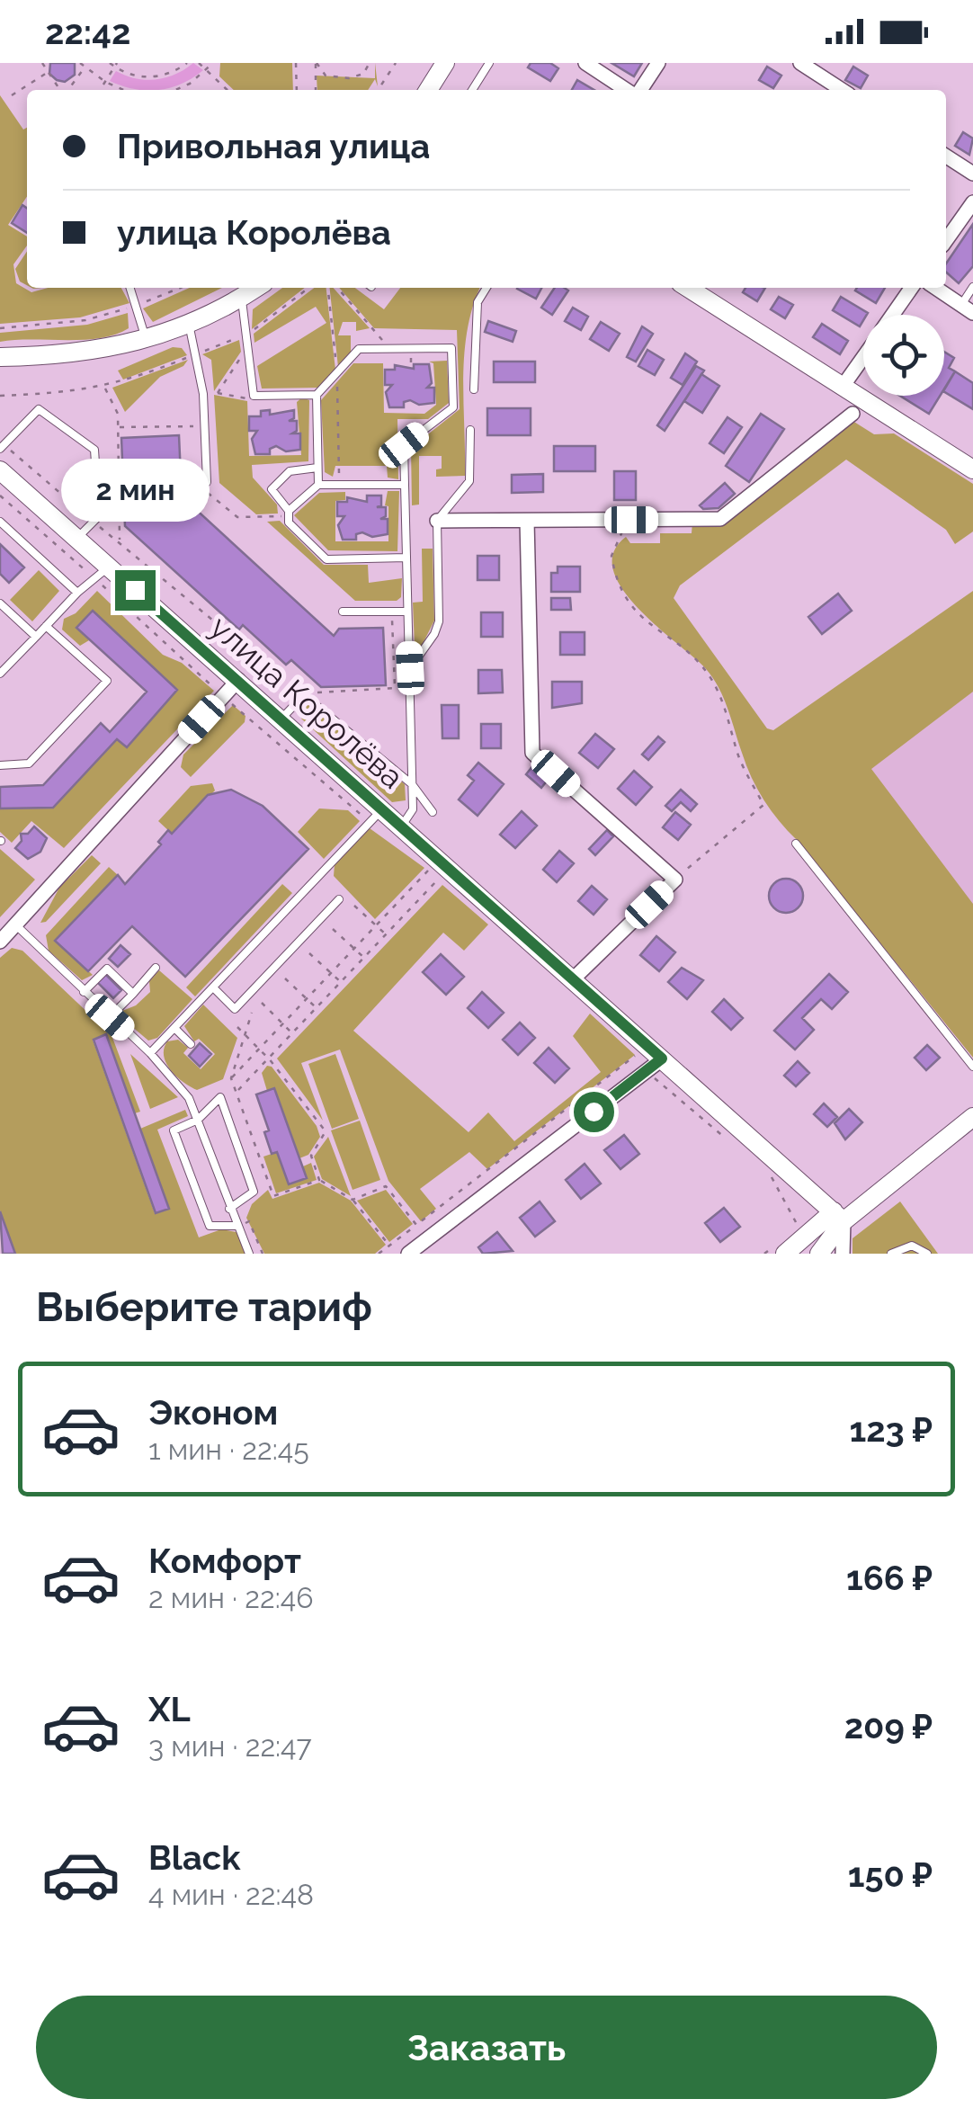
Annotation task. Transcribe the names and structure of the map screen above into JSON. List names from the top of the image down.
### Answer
{
  "streets": {
    "main road": ["улица Королёва"]
  },
  "page": {
    "status": "22:42",
    "banner": ["Привольная улица", "улица Королёва"],
    "bubble": "2 мин",
    "heading": "Выберите тариф",
    "list": [
      {
        "name": "Эконом",
        "note": "1 мин · 22:45",
        "value": "123 ₽"
      },
      {
        "name": "Комфорт",
        "note": "2 мин · 22:46",
        "value": "166 ₽"
      },
      {
        "name": "XL",
        "note": "3 мин · 22:47",
        "value": "209 ₽"
      },
      {
        "name": "Black",
        "note": "4 мин · 22:48",
        "value": "150 ₽"
      }
    ],
    "buttons": "Заказать"
  }
}
